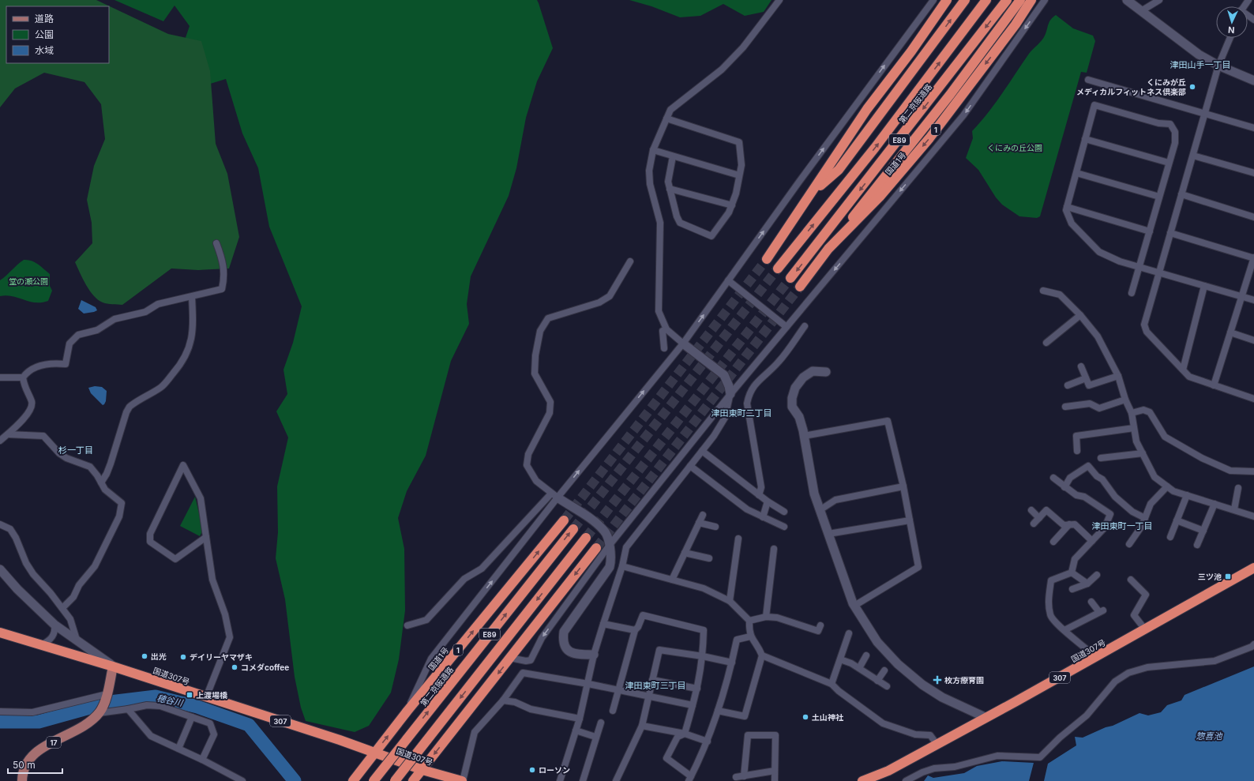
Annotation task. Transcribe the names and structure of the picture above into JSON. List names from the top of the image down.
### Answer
{
  "streets": {
    "highway": [
      "第二京阪道路",
      "1",
      "E89",
      "国道1号",
      "国道307号",
      "307"
    ],
    "main road": ["17"]
  },
  "crossings": [
    ["国道1号", "国道307号"],
    ["国道307号", "17"]
  ],
  "districts": [
    "津田山手一丁目",
    "津田東町二丁目",
    "杉一丁目",
    "津田東町一丁目",
    "津田東町三丁目"
  ],
  "water": ["穂谷川", "惣喜池"],
  "parks": ["くにみの丘公園", "堂の瀬公園"],
  "places": {
    "other": [
      "くにみが丘 メディカルフィットネス倶楽部",
      "出光",
      "デイリーヤマザキ",
      "コメダcoffee",
      "土山神社",
      "ローソン"
    ],
    "transit": ["三ツ池", "上渡場橋"],
    "health": ["枚方療育園"]
  },
  "legend": ["道路", "公園", "水域"],
  "scale_bar": "50 m",
  "north": "bottom"
}
